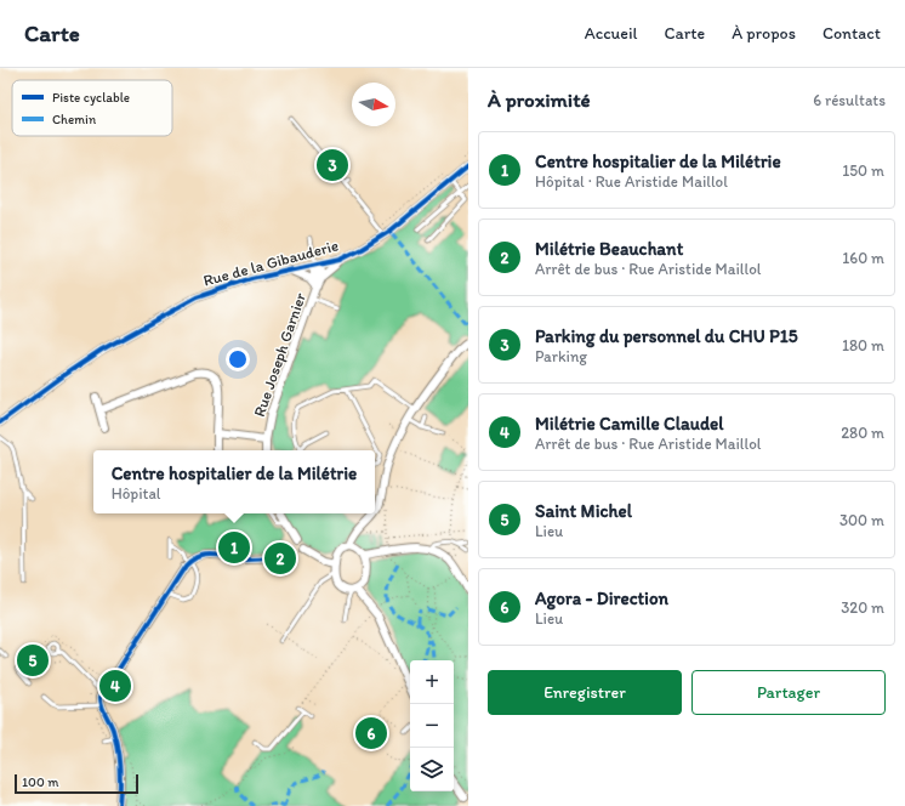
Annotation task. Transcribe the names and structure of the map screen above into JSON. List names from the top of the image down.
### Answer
{
  "streets": {
    "street": ["Rue de la Gibauderie", "Rue Joseph Garnier"]
  },
  "crossings": [
    ["Rue de la Gibauderie", "Rue Joseph Garnier"]
  ],
  "legend": ["Piste cyclable", "Chemin"],
  "scale_bar": "100 m",
  "north": "right",
  "page": {
    "header": "Carte",
    "nav": [
      "Accueil",
      "Carte",
      "À propos",
      "Contact"
    ],
    "heading": ["À proximité", "6 résultats"],
    "list": [
      {
        "mark": "1",
        "name": "Centre hospitalier de la Milétrie",
        "note": "Hôpital · Rue Aristide Maillol",
        "value": "150 m"
      },
      {
        "mark": "2",
        "name": "Milétrie Beauchant",
        "note": "Arrêt de bus · Rue Aristide Maillol",
        "value": "160 m"
      },
      {
        "mark": "3",
        "name": "Parking du personnel du CHU P15",
        "note": "Parking",
        "value": "180 m"
      },
      {
        "mark": "4",
        "name": "Milétrie Camille Claudel",
        "note": "Arrêt de bus · Rue Aristide Maillol",
        "value": "280 m"
      },
      {
        "mark": "5",
        "name": "Saint Michel",
        "note": "Lieu",
        "value": "300 m"
      },
      {
        "mark": "6",
        "name": "Agora - Direction",
        "note": "Lieu",
        "value": "320 m"
      }
    ],
    "pins": [
      "3",
      "1",
      "2",
      "5",
      "4",
      "6"
    ],
    "popup": ["Centre hospitalier de la Milétrie", "Hôpital"],
    "buttons": ["Enregistrer", "Partager"],
    "map_buttons": ["+", "−"],
    "scale": "100 m"
  }
}
